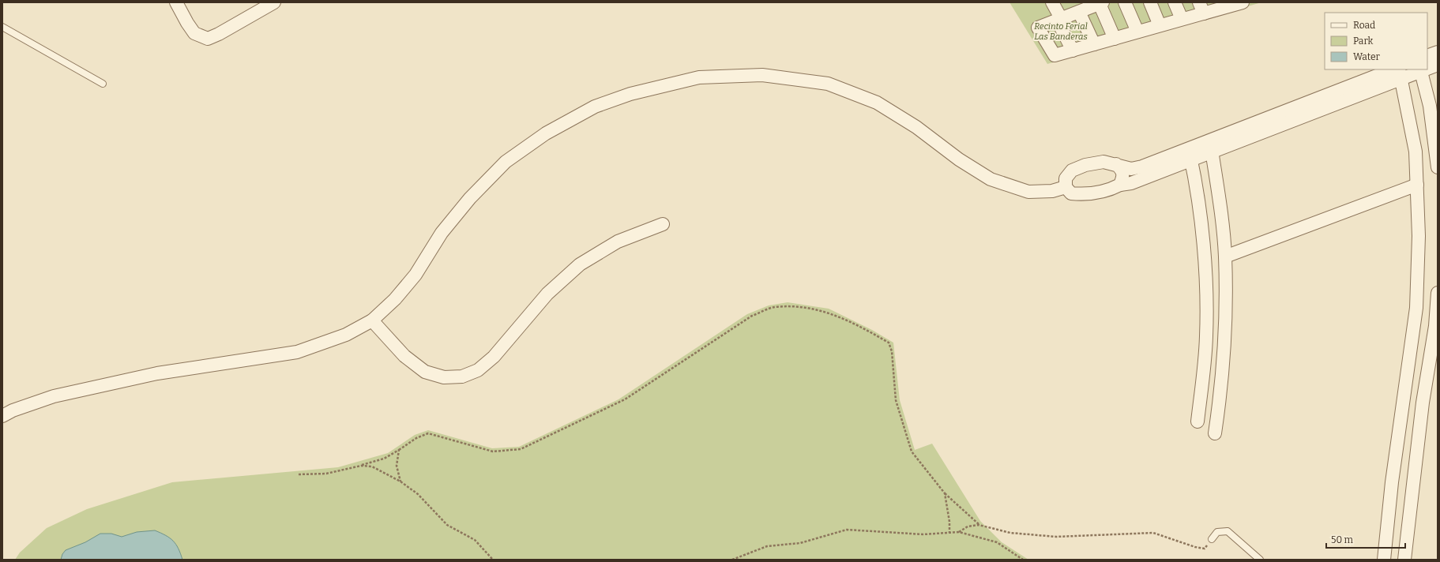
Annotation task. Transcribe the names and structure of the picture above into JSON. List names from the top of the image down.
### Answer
{
  "parks": ["Recinto Ferial Las Banderas"],
  "legend": ["Road", "Park", "Water"],
  "scale_bar": "50 m"
}
